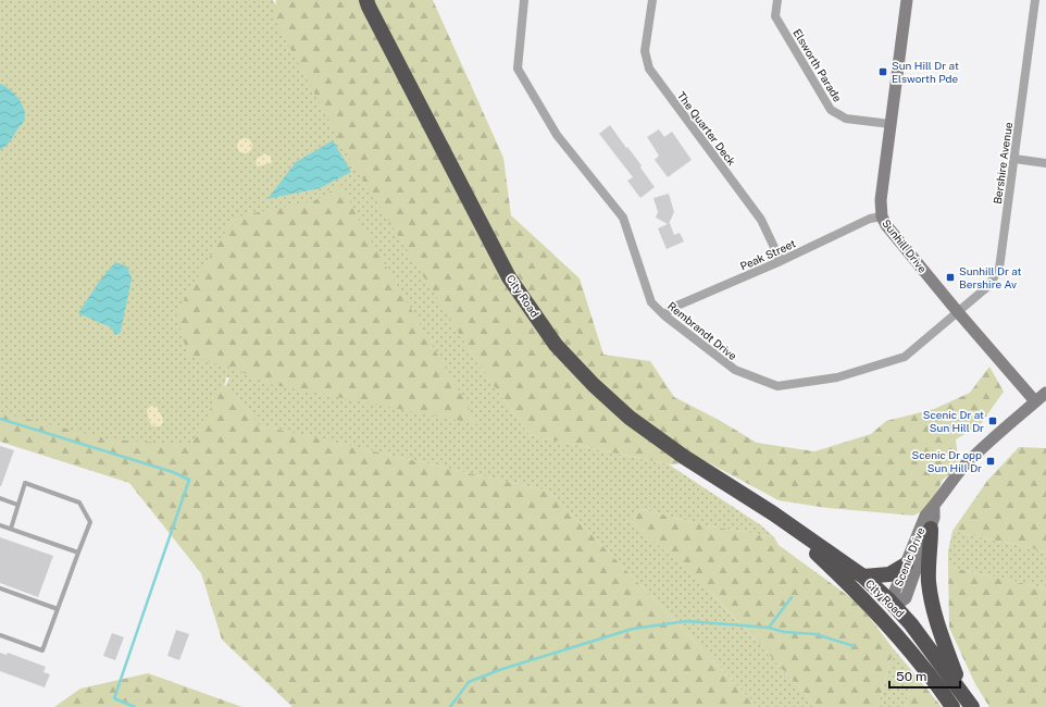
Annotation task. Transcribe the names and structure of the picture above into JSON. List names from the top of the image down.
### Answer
{
  "streets": {
    "highway": ["City Road"],
    "street": [
      "Elsworth Parade",
      "The Quarter Deck",
      "Bershire Avenue",
      "Sunhill Drive",
      "Peak Street",
      "Rembrandt Drive",
      "Scenic Drive"
    ]
  },
  "crossings": [
    ["Elsworth Parade", "Sunhill Drive"],
    ["The Quarter Deck", "Peak Street"],
    ["Bershire Avenue", "Sunhill Drive"],
    ["Bershire Avenue", "Rembrandt Drive"],
    ["Sunhill Drive", "Peak Street"],
    ["Sunhill Drive", "Rembrandt Drive"],
    ["Sunhill Drive", "Scenic Drive"],
    ["Peak Street", "Rembrandt Drive"],
    ["City Road", "Scenic Drive"]
  ],
  "places": {
    "transit": [
      "Sun Hill Dr at Elsworth Pde",
      "Sunhill Dr at Bershire Av",
      "Scenic Dr at Sun Hill Dr",
      "Scenic Dr opp Sun Hill Dr"
    ]
  },
  "scale_bar": "50 m"
}
